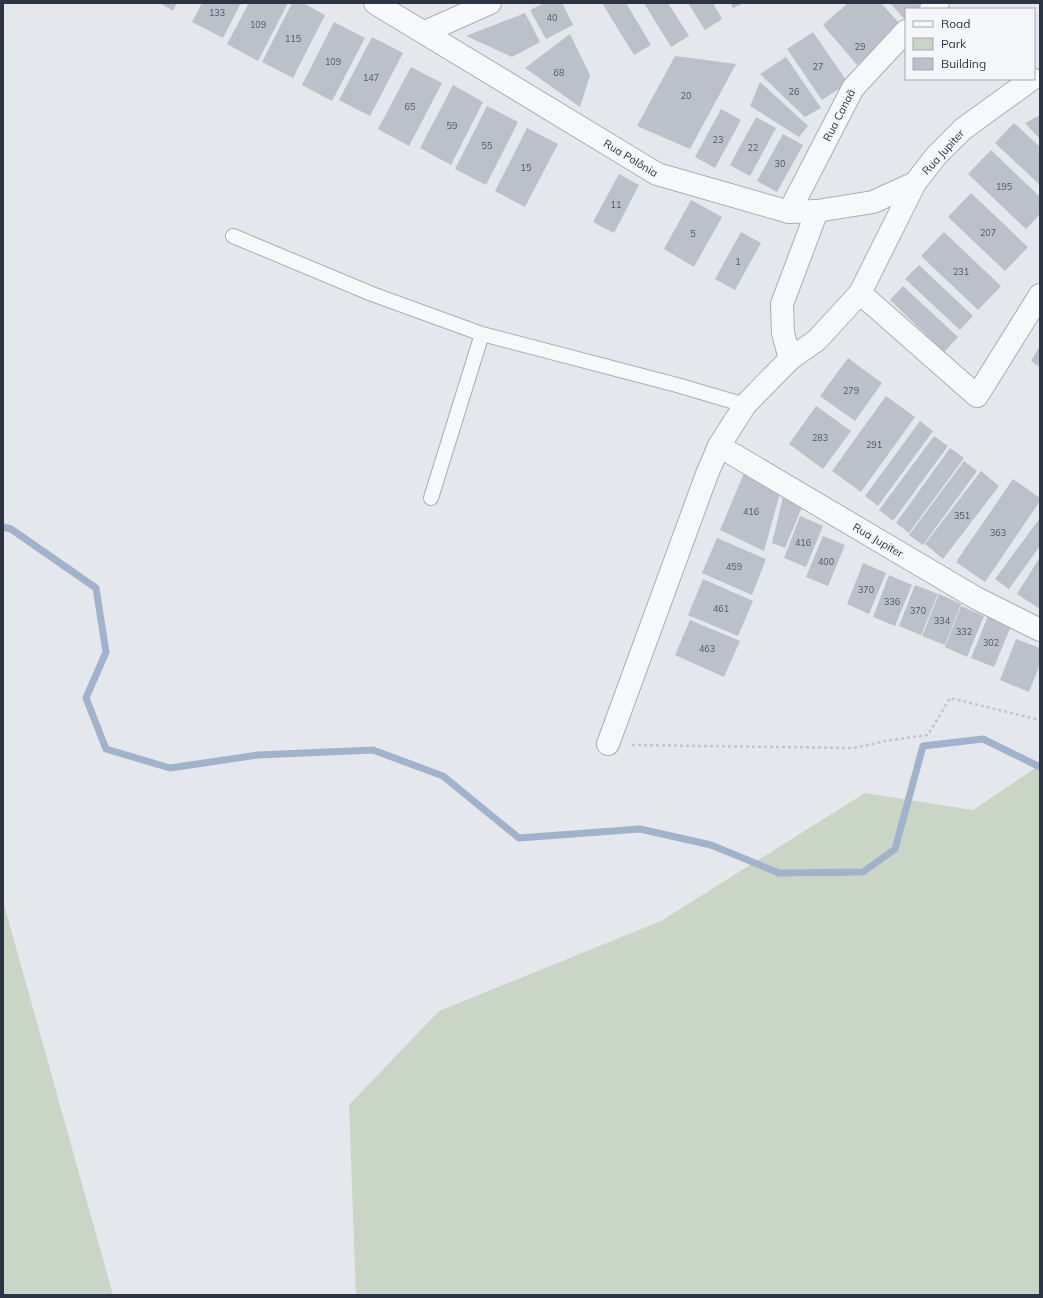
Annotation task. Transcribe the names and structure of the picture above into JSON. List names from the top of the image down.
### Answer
{
  "streets": {
    "street": ["Rua Canaã", "Rua Jupiter", "Rua Polônia"]
  },
  "crossings": [
    ["Rua Canaã", "Rua Polônia"],
    ["Rua Jupiter", "Rua Polônia"]
  ],
  "house_numbers": [
    "133",
    "40",
    "109",
    "115",
    "29",
    "109",
    "27",
    "68",
    "147",
    "26",
    "20",
    "65",
    "59",
    "23",
    "55",
    "22",
    "30",
    "15",
    "195",
    "11",
    "207",
    "5",
    "1",
    "231",
    "279",
    "283",
    "291",
    "416",
    "351",
    "363",
    "416",
    "400",
    "459",
    "370",
    "336",
    "461",
    "370",
    "334",
    "332",
    "302",
    "463"
  ],
  "legend": ["Road", "Park", "Building"]
}
